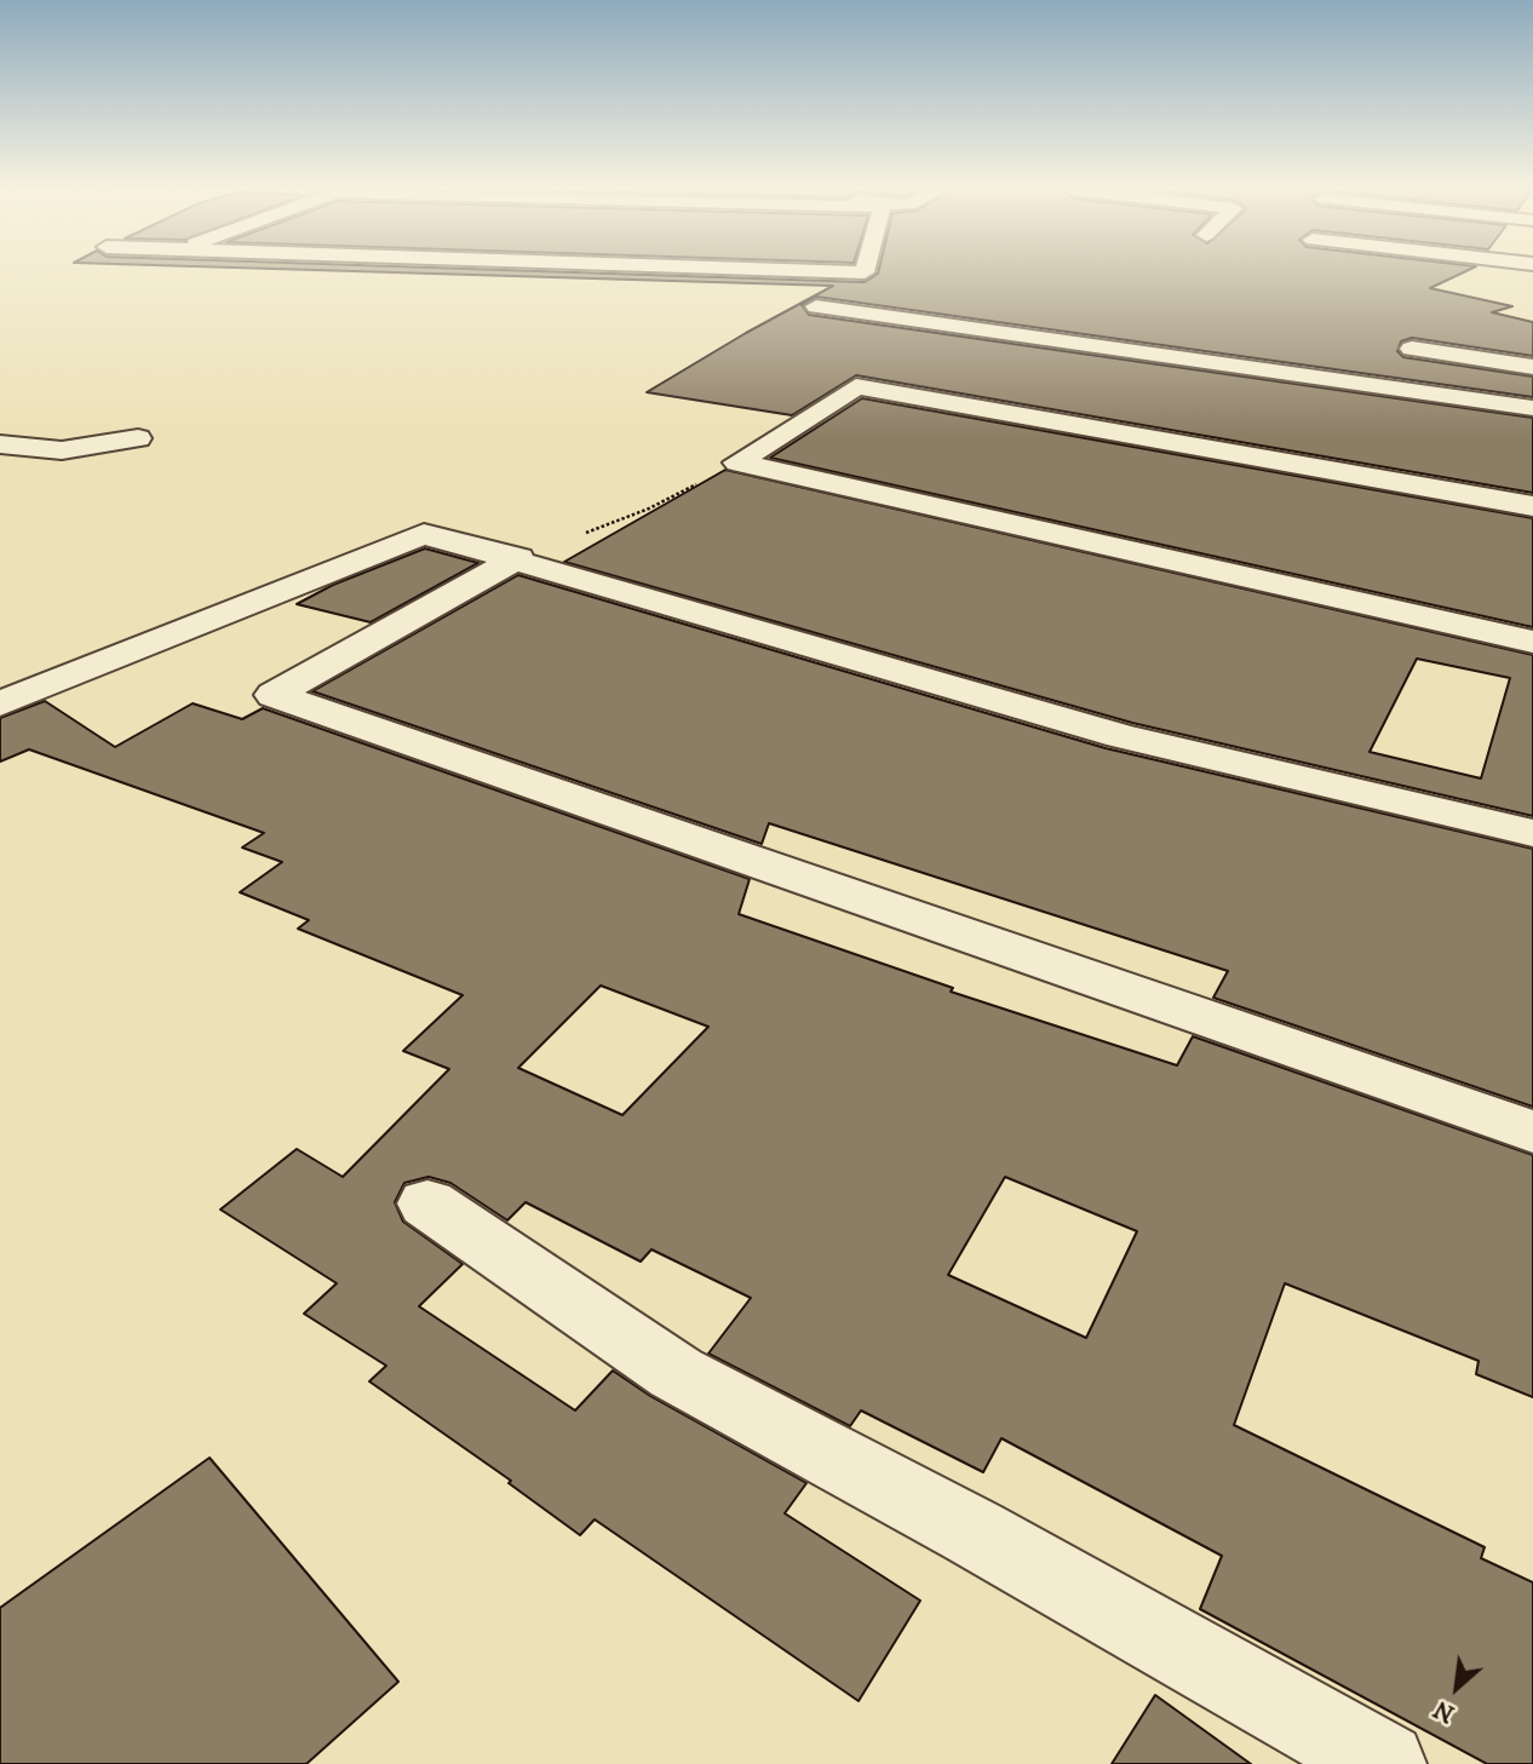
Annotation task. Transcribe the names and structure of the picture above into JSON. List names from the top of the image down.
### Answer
{
  "north": "bottom left"
}
